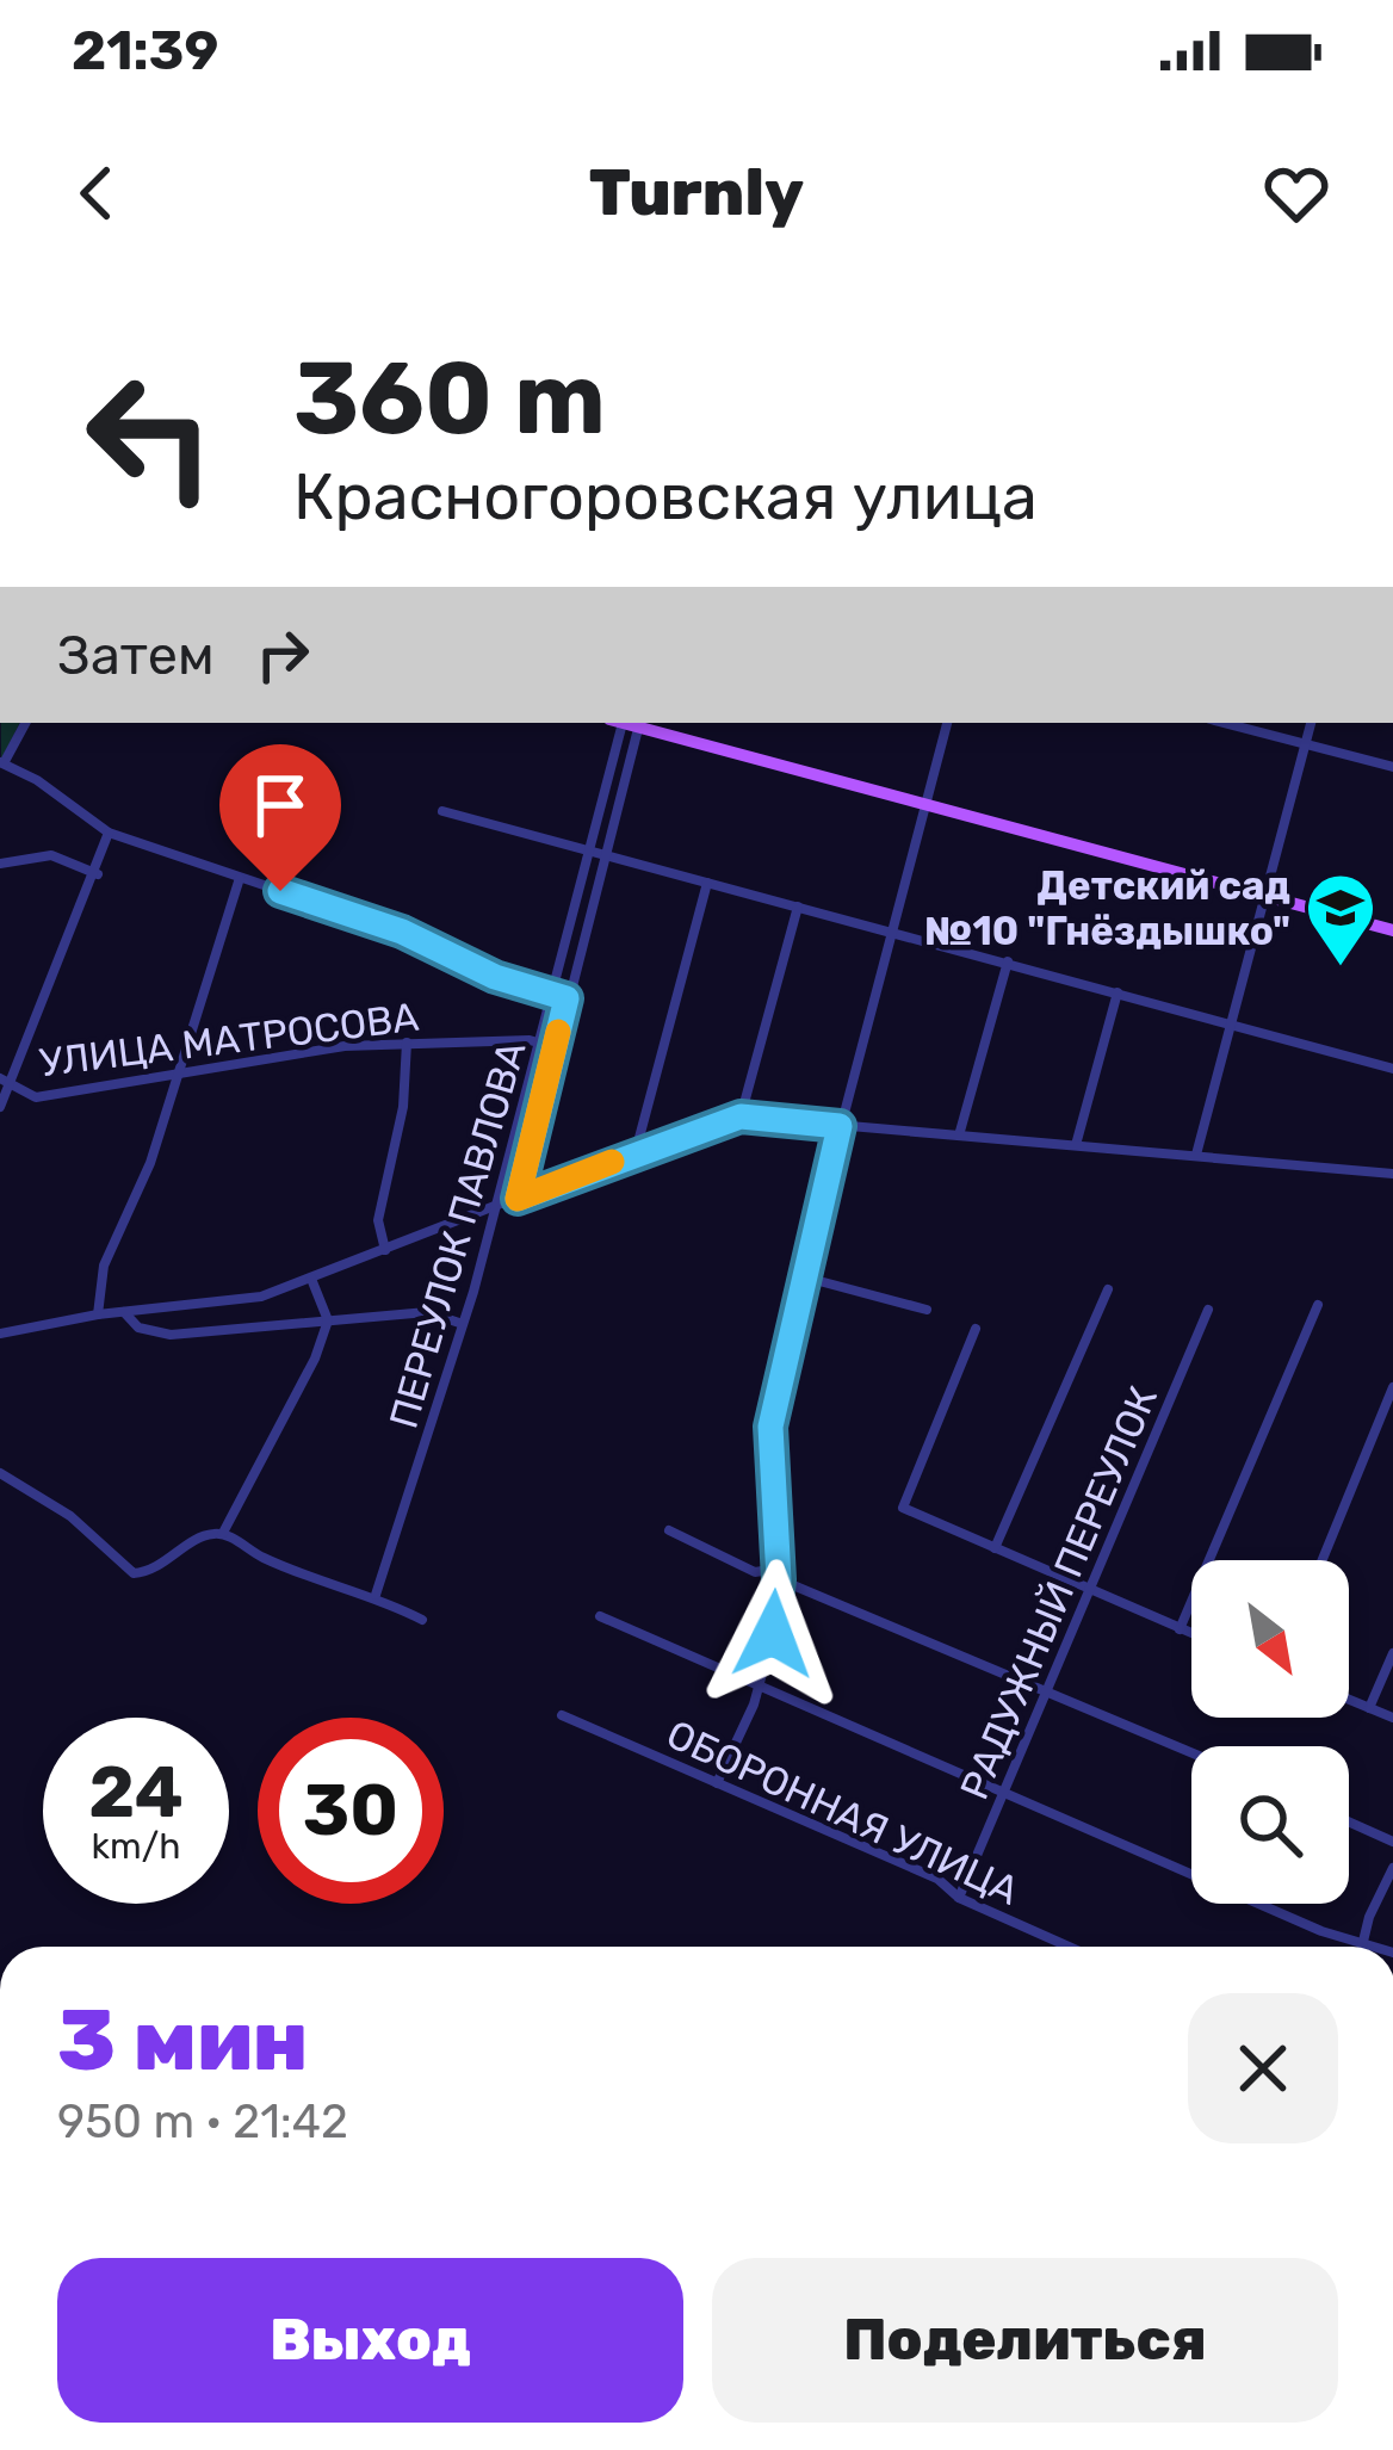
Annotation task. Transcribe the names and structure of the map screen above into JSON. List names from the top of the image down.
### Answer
{
  "streets": {
    "street": [
      "УЛИЦА МАТРОСОВА",
      "ПЕРЕУЛОК ПАВЛОВА",
      "РАДУЖНЫЙ ПЕРЕУЛОК",
      "ОБОРОННАЯ УЛИЦА"
    ]
  },
  "crossings": [
    ["УЛИЦА МАТРОСОВА", "ПЕРЕУЛОК ПАВЛОВА"],
    ["РАДУЖНЫЙ ПЕРЕУЛОК", "ОБОРОННАЯ УЛИЦА"]
  ],
  "places": {
    "school or university": ["Детский сад №10 \"Гнёздышко\""]
  },
  "north": "bottom right",
  "page": {
    "status": "21:39",
    "header": "Turnly",
    "turn": ["360 m", "Красногоровская улица"],
    "then": "Затем",
    "speed": "24 km/h",
    "limit": "30",
    "heading": ["3 мин", "950 m · 21:42"],
    "buttons": ["Выход", "Поделиться"]
  }
}
